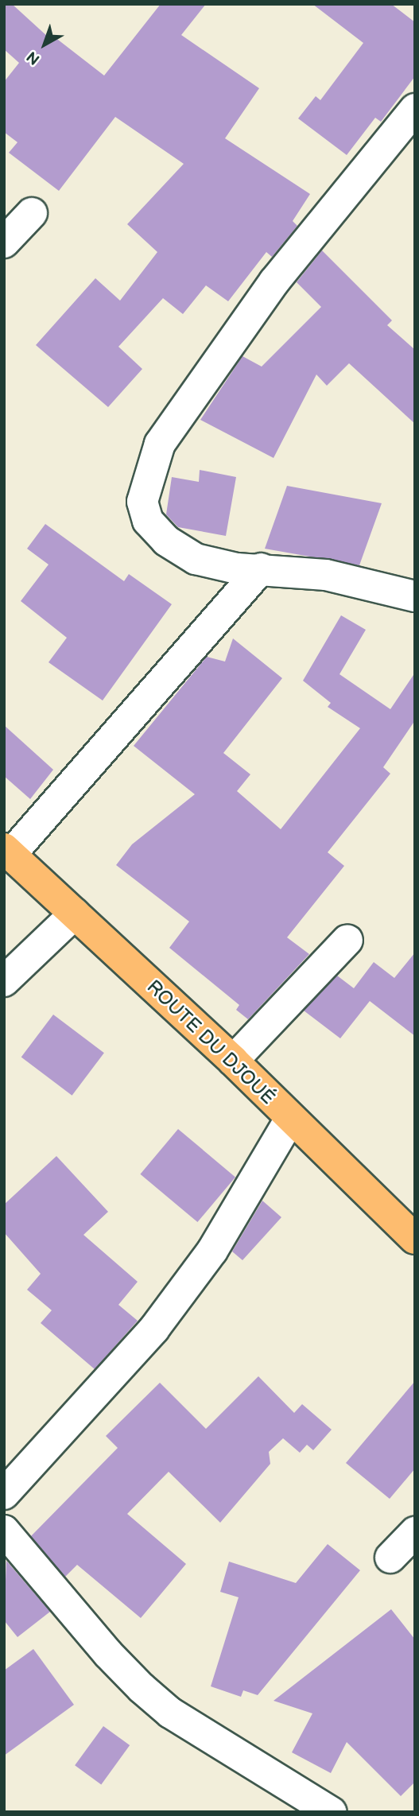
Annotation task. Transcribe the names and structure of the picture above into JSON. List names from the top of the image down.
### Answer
{
  "streets": {
    "main road": ["ROUTE DU DJOUÉ"]
  },
  "north": "bottom left"
}
